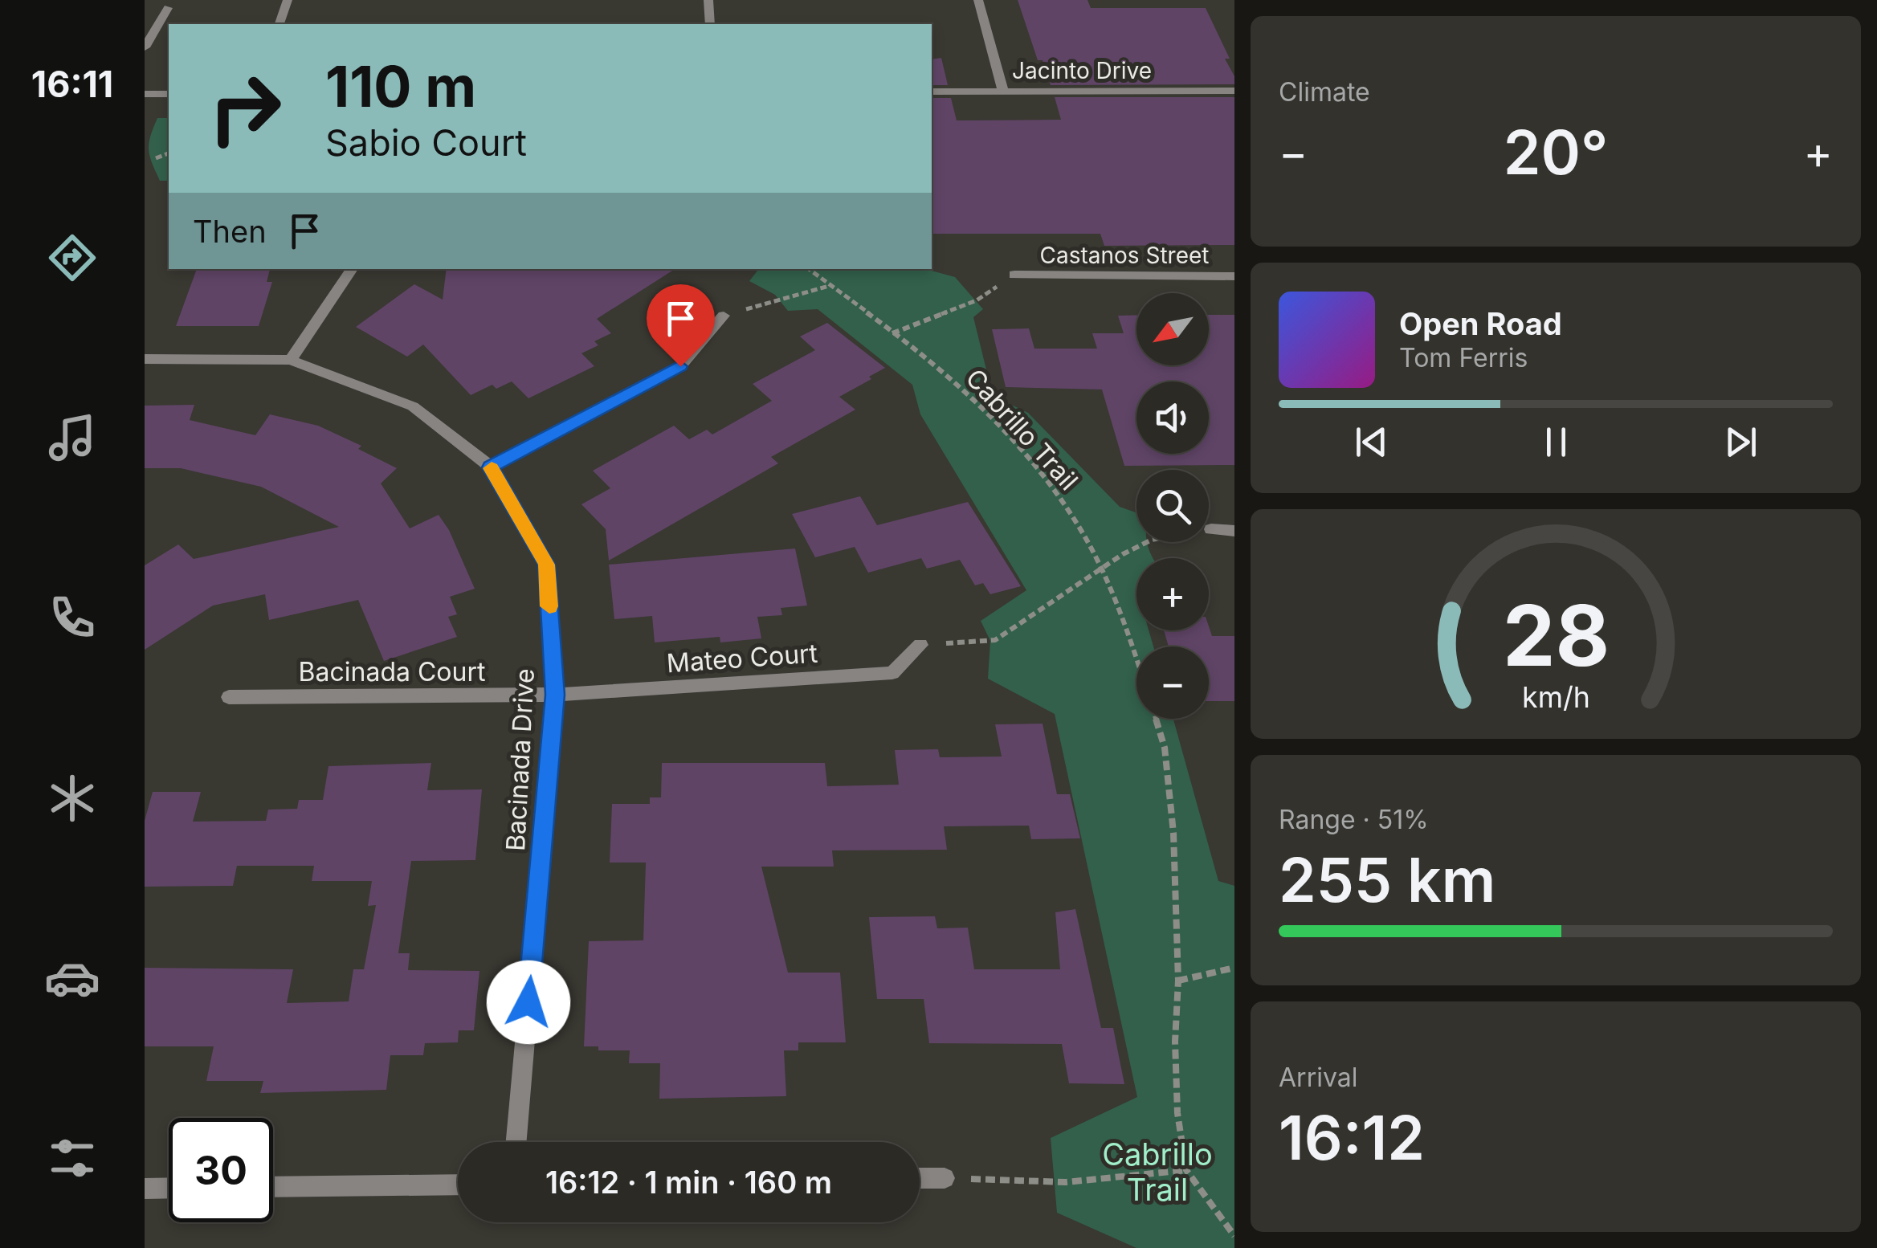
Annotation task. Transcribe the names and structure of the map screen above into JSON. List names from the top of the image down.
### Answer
{
  "streets": {
    "street": [
      "Jacinto Drive",
      "Castanos Street",
      "Mateo Court",
      "Bacinada Court",
      "Bacinada Drive"
    ],
    "path": ["Cabrillo Trail"]
  },
  "crossings": [
    ["Mateo Court", "Bacinada Court"],
    ["Mateo Court", "Bacinada Drive"],
    ["Bacinada Court", "Bacinada Drive"]
  ],
  "parks": ["Cabrillo Trail"],
  "north": "bottom left",
  "page": {
    "tabs": "16:11",
    "tile": [
      "Climate",
      ["Range · 51%", "255 km"],
      ["Arrival", "16:12"]
    ],
    "turn": ["110 m", "Sabio Court"],
    "heat": ["−", "20°", "+"],
    "then": "Then",
    "song": ["Open Road", "Tom Ferris"],
    "map_buttons": ["+", "−"],
    "limit": "30",
    "trip": "16:12 · 1 min · 160 m",
    "gauge": ["28", "km/h"]
  }
}
